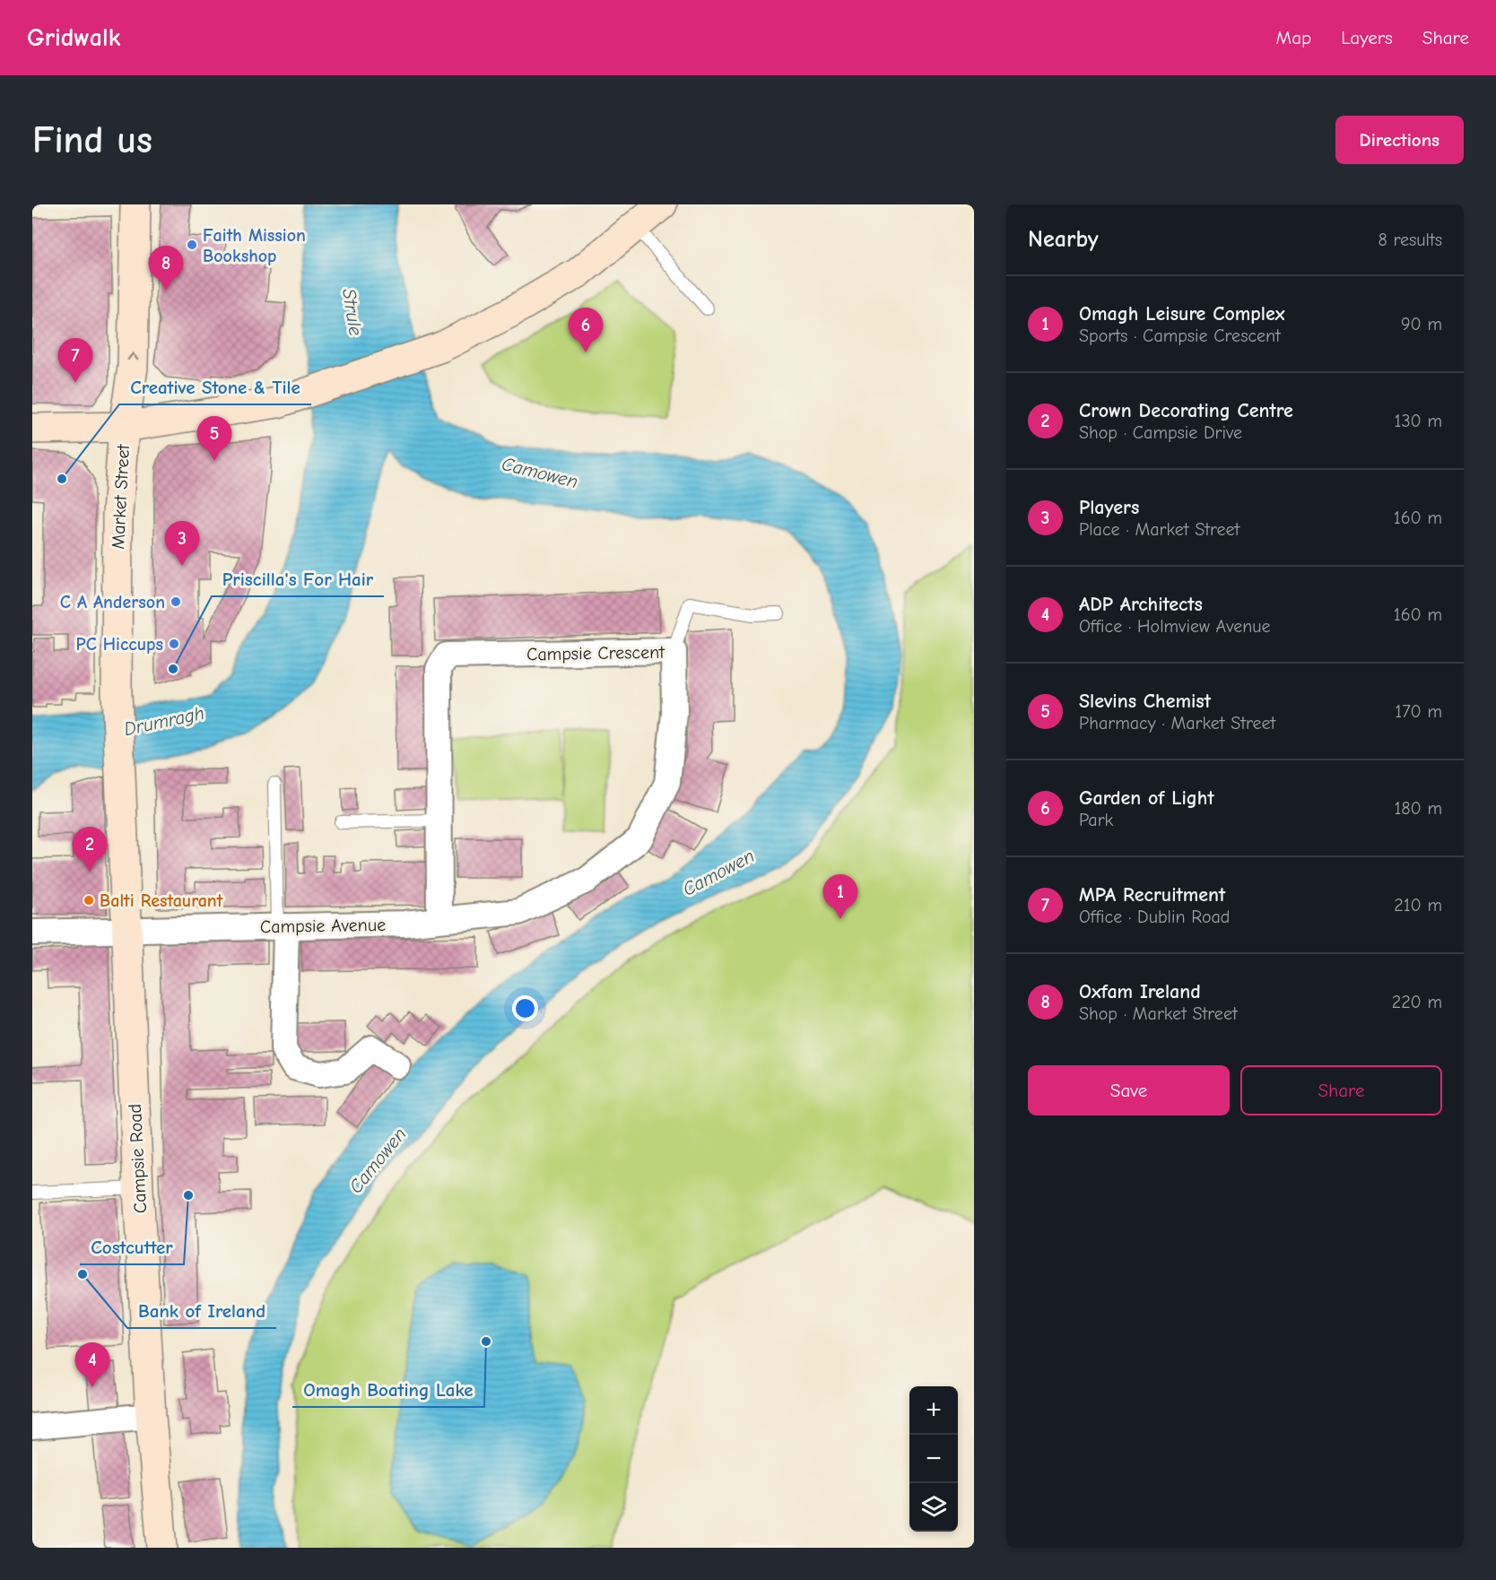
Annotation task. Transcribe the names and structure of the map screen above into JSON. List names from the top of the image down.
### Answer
{
  "streets": {
    "main road": ["Market Street", "Campsie Road"],
    "street": ["Campsie Crescent", "Campsie Avenue"]
  },
  "crossings": [
    ["Market Street", "Campsie Road"],
    ["Campsie Crescent", "Campsie Avenue"],
    ["Campsie Avenue", "Campsie Road"]
  ],
  "one_way": ["Market Street"],
  "water": ["Strule", "Camowen", "Drumragh"],
  "places": [
    "Faith Mission Bookshop",
    "Creative Stone & Tile",
    "C A Anderson",
    "PC Hiccups",
    "Priscilla's For Hair",
    "Balti Restaurant",
    "Costcutter",
    "Bank of Ireland",
    "Omagh Boating Lake"
  ],
  "page": {
    "header": "Gridwalk",
    "nav": ["Map", "Layers", "Share"],
    "buttons": [
      "Directions",
      ["Save", "Share"]
    ],
    "title": "Find us",
    "heading": ["Nearby", "8 results"],
    "pins": [
      "8",
      "6",
      "7",
      "5",
      "3",
      "2",
      "1",
      "4"
    ],
    "list": [
      {
        "mark": "1",
        "name": "Omagh Leisure Complex",
        "note": "Sports · Campsie Crescent",
        "value": "90 m"
      },
      {
        "mark": "2",
        "name": "Crown Decorating Centre",
        "note": "Shop · Campsie Drive",
        "value": "130 m"
      },
      {
        "mark": "3",
        "name": "Players",
        "note": "Place · Market Street",
        "value": "160 m"
      },
      {
        "mark": "4",
        "name": "ADP Architects",
        "note": "Office · Holmview Avenue",
        "value": "160 m"
      },
      {
        "mark": "5",
        "name": "Slevins Chemist",
        "note": "Pharmacy · Market Street",
        "value": "170 m"
      },
      {
        "mark": "6",
        "name": "Garden of Light",
        "note": "Park",
        "value": "180 m"
      },
      {
        "mark": "7",
        "name": "MPA Recruitment",
        "note": "Office · Dublin Road",
        "value": "210 m"
      },
      {
        "mark": "8",
        "name": "Oxfam Ireland",
        "note": "Shop · Market Street",
        "value": "220 m"
      }
    ],
    "map_buttons": ["+", "−"]
  }
}
